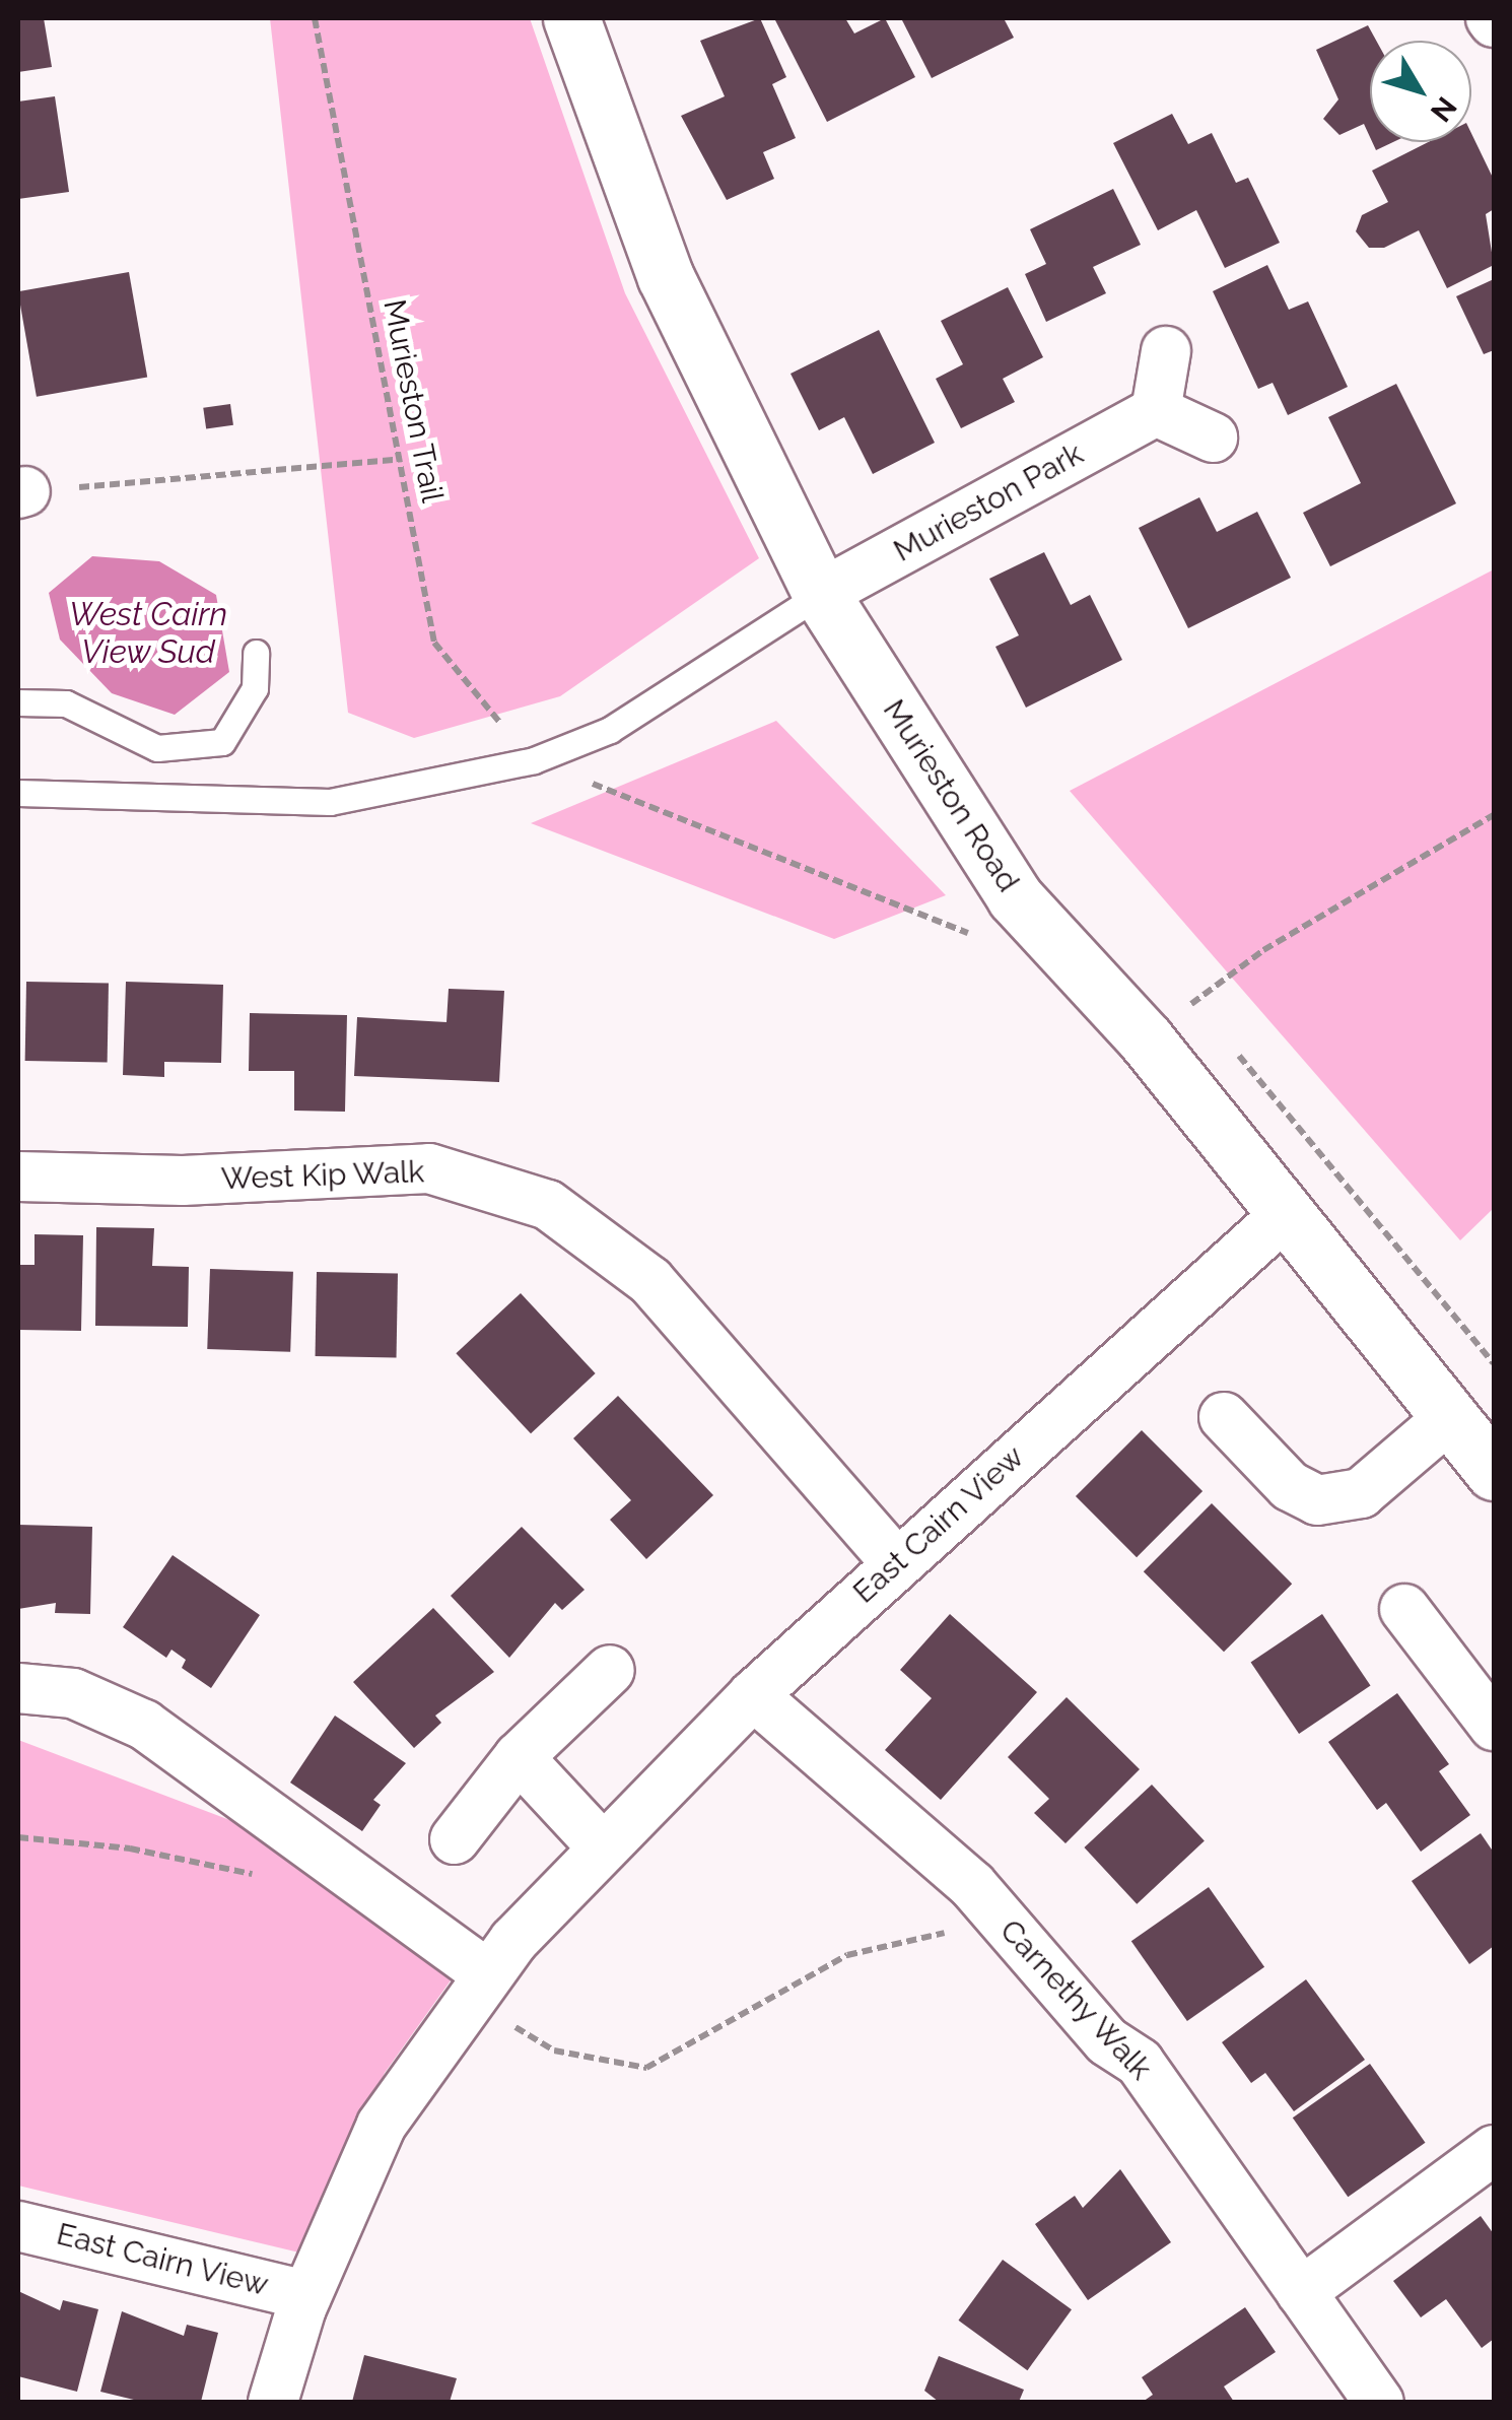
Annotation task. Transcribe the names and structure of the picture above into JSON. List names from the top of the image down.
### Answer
{
  "streets": {
    "street": [
      "Murieston Park",
      "Murieston Road",
      "West Kip Walk",
      "East Cairn View",
      "Carnethy Walk"
    ],
    "path": ["Murieston Trail"]
  },
  "crossings": [
    ["Murieston Park", "Murieston Road"],
    ["Murieston Road", "East Cairn View"],
    ["West Kip Walk", "East Cairn View"],
    ["East Cairn View", "Carnethy Walk"]
  ],
  "water": ["West Cairn View Sud"],
  "north": "bottom right"
}
